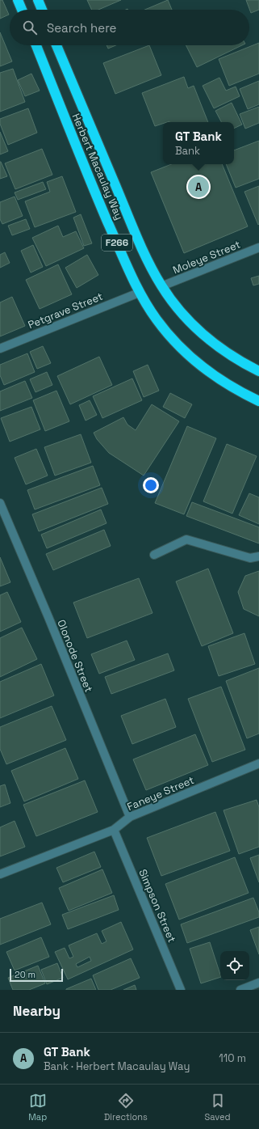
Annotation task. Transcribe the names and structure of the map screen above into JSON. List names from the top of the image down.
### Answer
{
  "streets": {
    "highway": ["Herbert Macaulay Way", "F266"],
    "street": [
      "Moleye Street",
      "Petgrave Street",
      "Olonode Street",
      "Faneye Street",
      "Simpson Street"
    ]
  },
  "crossings": [
    ["Herbert Macaulay Way", "Moleye Street"],
    ["Herbert Macaulay Way", "Petgrave Street"],
    ["Olonode Street", "Faneye Street"],
    ["Faneye Street", "Simpson Street"]
  ],
  "scale_bar": "20 m",
  "page": {
    "search": "Search here",
    "popup": ["GT Bank", "Bank"],
    "pins": "A",
    "scale": "20 m",
    "heading": "Nearby",
    "list": [
      {
        "mark": "A",
        "name": "GT Bank",
        "note": "Bank · Herbert Macaulay Way",
        "value": "110 m"
      }
    ],
    "nav": ["Map", "Directions", "Saved"]
  }
}
